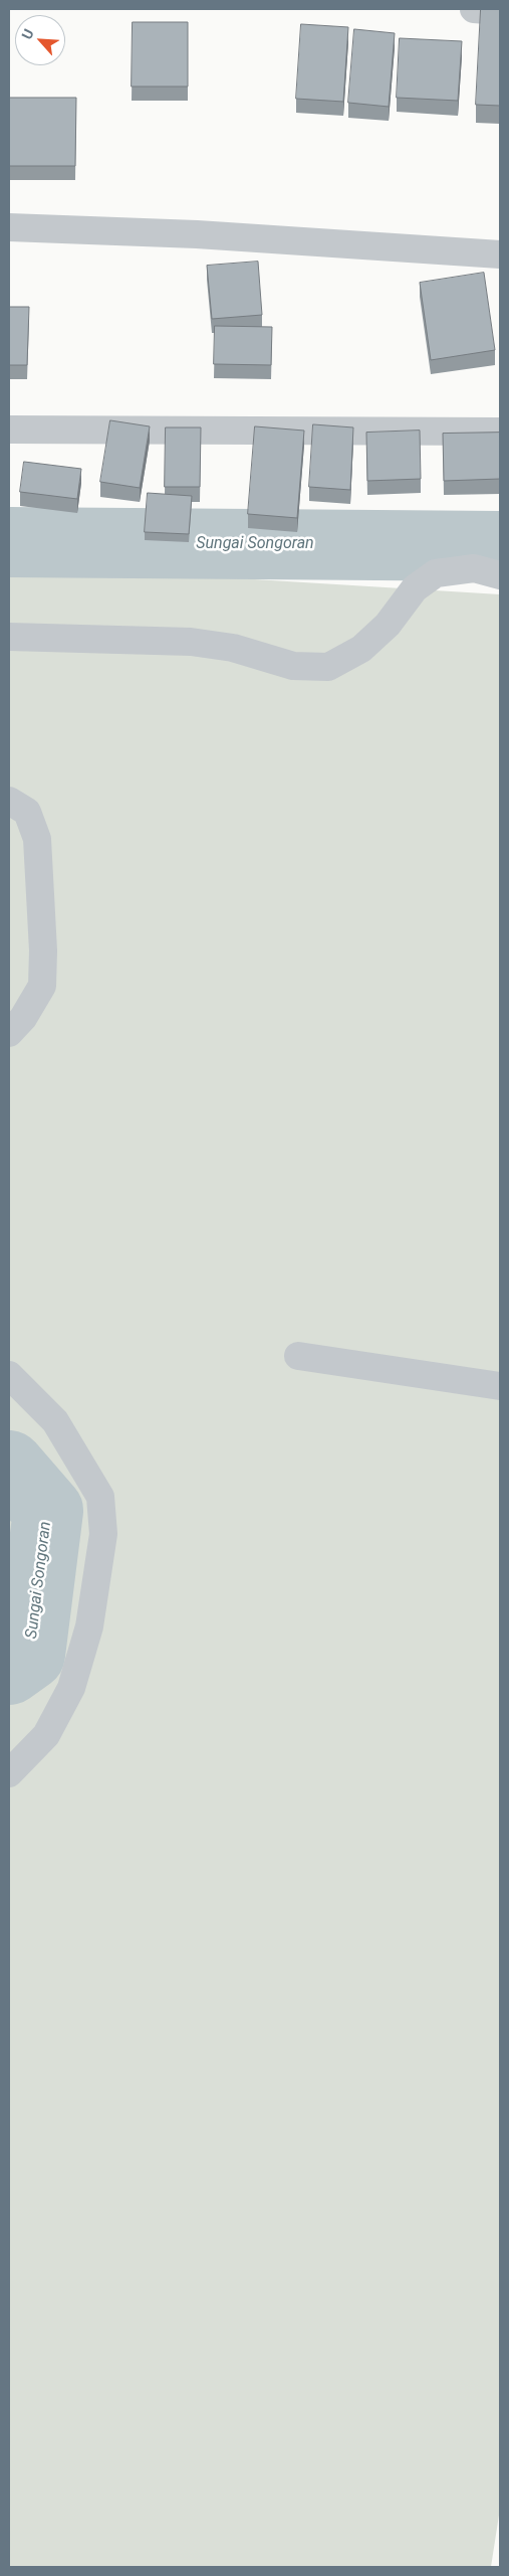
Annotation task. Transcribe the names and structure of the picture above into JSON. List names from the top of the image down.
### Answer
{
  "water": ["Sungai Songoran"],
  "north": "top left"
}
